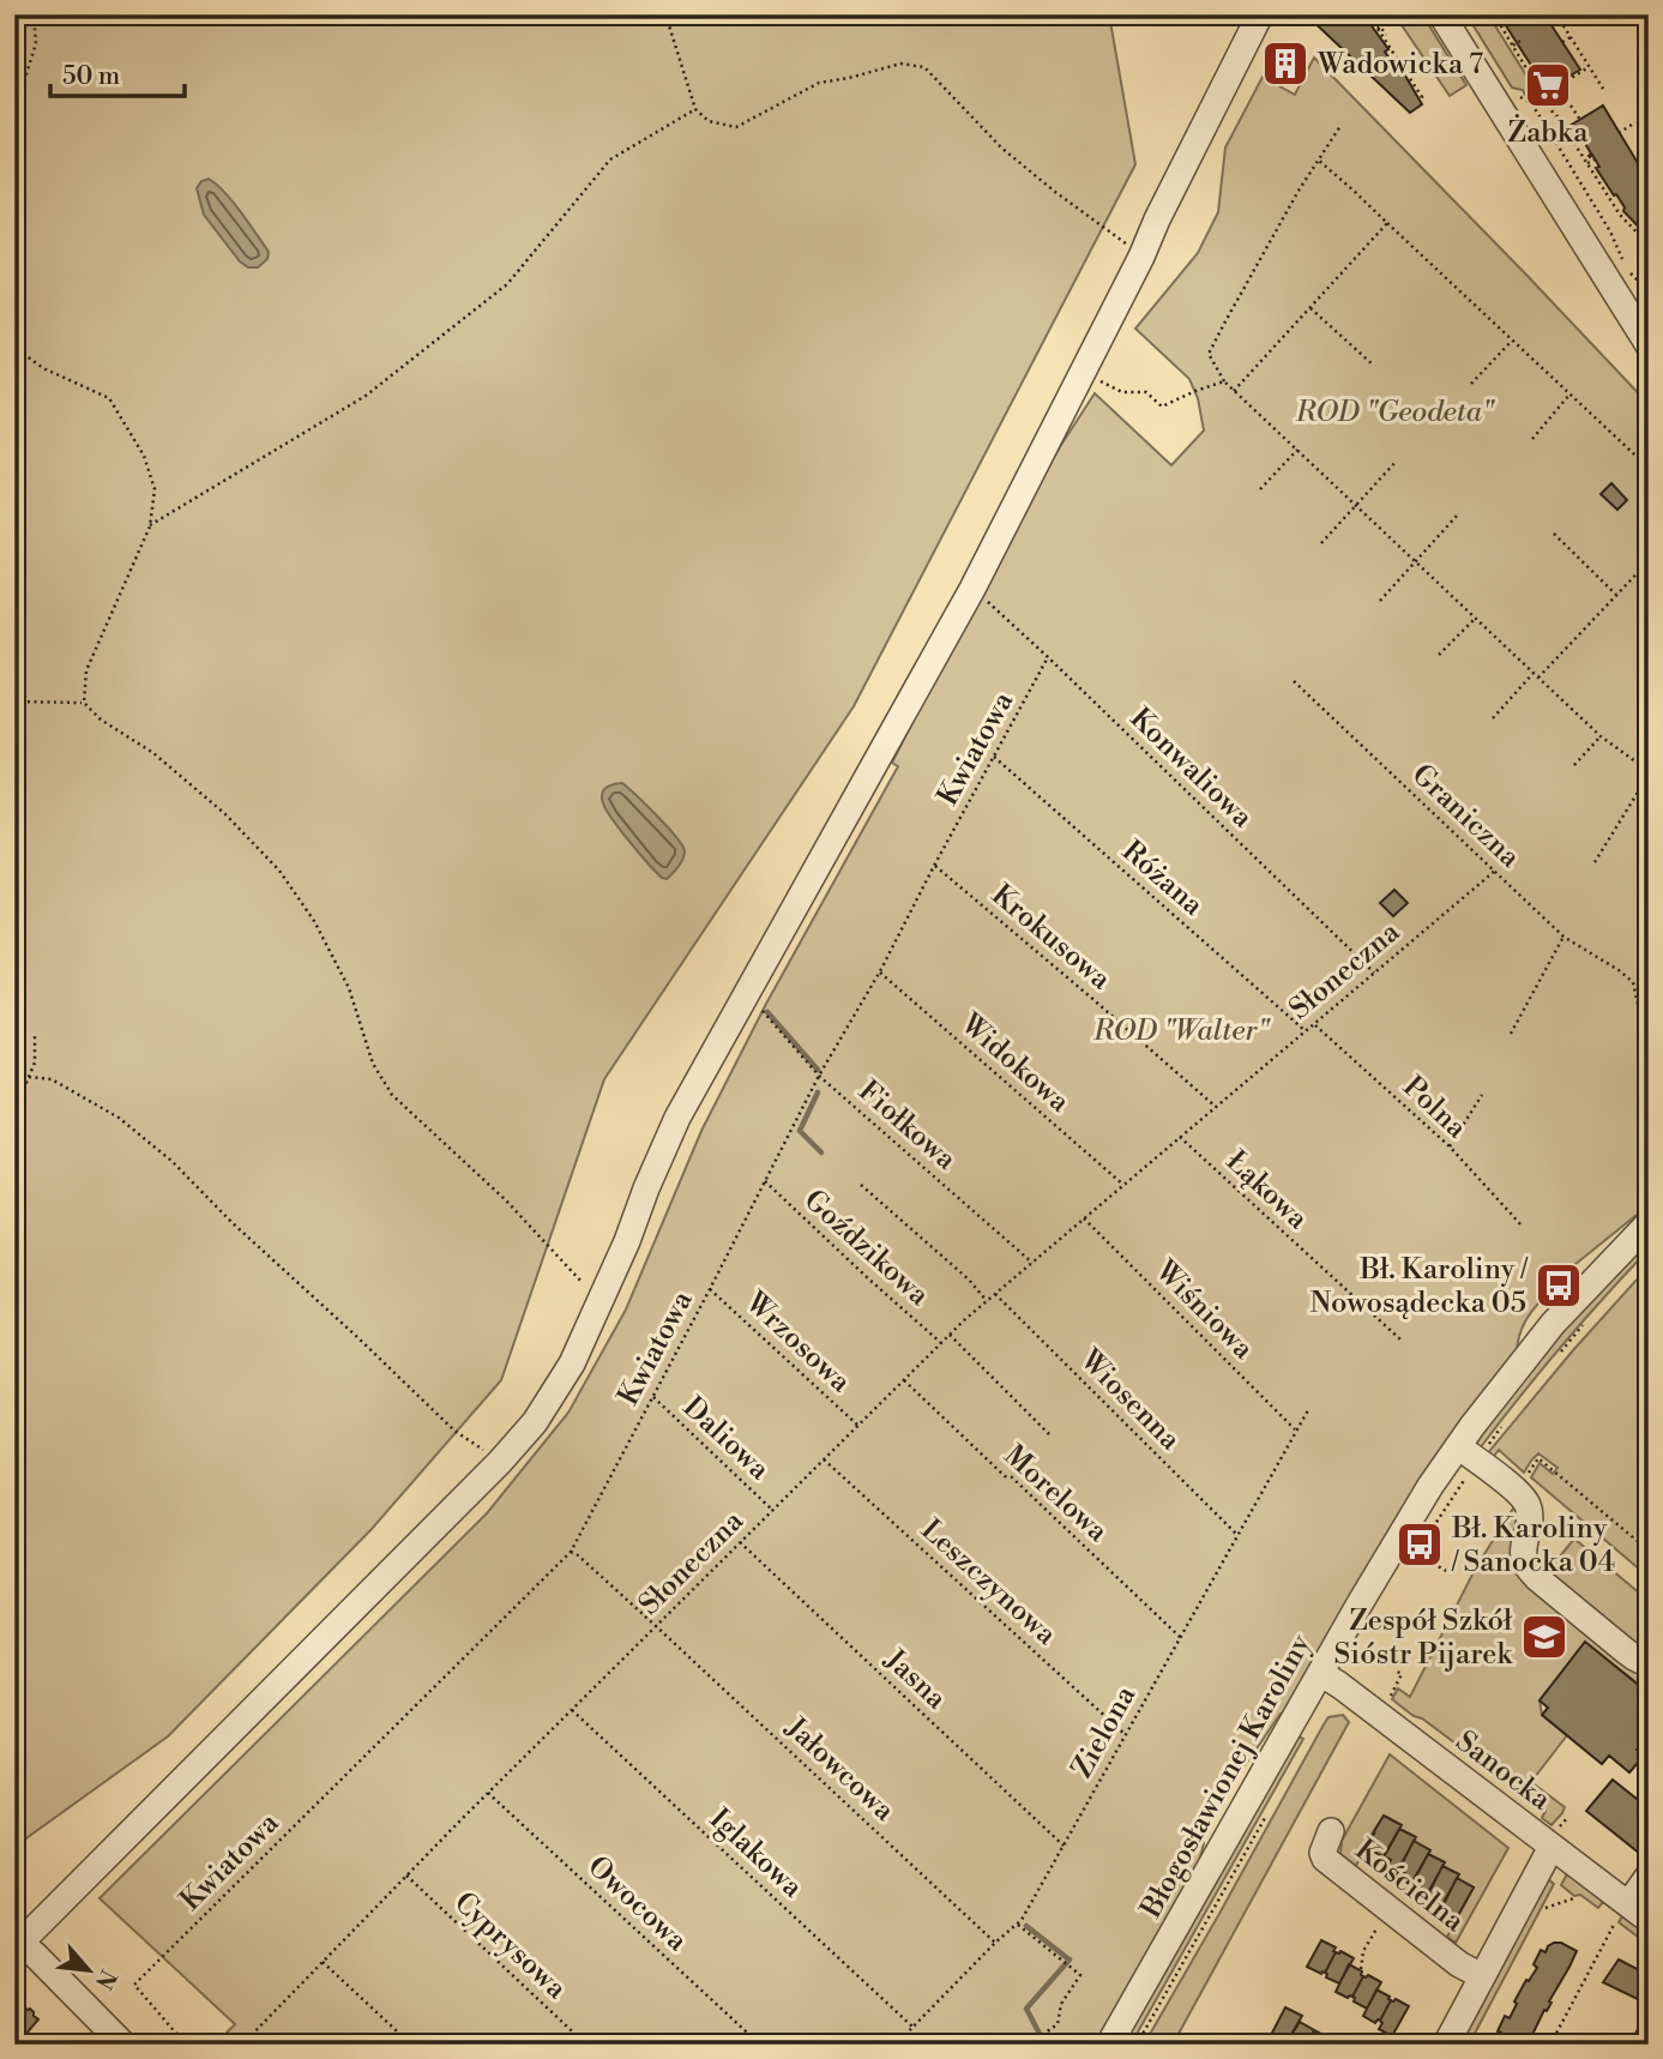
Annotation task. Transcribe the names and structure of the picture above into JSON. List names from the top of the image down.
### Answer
{
  "streets": {
    "street": ["Sanocka", "Błogosławionej Karoliny", "Kościelna"],
    "path": [
      "Kwiatowa",
      "Konwaliowa",
      "Graniczna",
      "Różana",
      "Krokusowa",
      "Słoneczna",
      "Widokowa",
      "Polna",
      "Fiołkowa",
      "Łąkowa",
      "Goździkowa",
      "Wiśniowa",
      "Wrzosowa",
      "Wiosenna",
      "Daliowa",
      "Morelowa",
      "Leszczynowa",
      "Jasna",
      "Zielona",
      "Jałowcowa",
      "Iglakowa",
      "Owocowa",
      "Cyprysowa"
    ]
  },
  "crossings": [
    ["Kwiatowa", "Konwaliowa"],
    ["Kwiatowa", "Różana"],
    ["Kwiatowa", "Krokusowa"],
    ["Kwiatowa", "Widokowa"],
    ["Kwiatowa", "Fiołkowa"],
    ["Kwiatowa", "Goździkowa"],
    ["Kwiatowa", "Wrzosowa"],
    ["Kwiatowa", "Daliowa"],
    ["Kwiatowa", "Jałowcowa"],
    ["Konwaliowa", "Słoneczna"],
    ["Graniczna", "Słoneczna"],
    ["Różana", "Słoneczna"],
    ["Krokusowa", "Słoneczna"],
    ["Słoneczna", "Widokowa"],
    ["Słoneczna", "Polna"],
    ["Słoneczna", "Fiołkowa"],
    ["Słoneczna", "Łąkowa"],
    ["Słoneczna", "Goździkowa"],
    ["Słoneczna", "Wiśniowa"],
    ["Słoneczna", "Wrzosowa"],
    ["Słoneczna", "Wiosenna"],
    ["Słoneczna", "Daliowa"],
    ["Słoneczna", "Morelowa"],
    ["Słoneczna", "Leszczynowa"],
    ["Słoneczna", "Jasna"],
    ["Słoneczna", "Jałowcowa"],
    ["Słoneczna", "Iglakowa"],
    ["Słoneczna", "Owocowa"],
    ["Słoneczna", "Cyprysowa"],
    ["Wiśniowa", "Zielona"],
    ["Wiosenna", "Zielona"],
    ["Morelowa", "Zielona"],
    ["Leszczynowa", "Zielona"],
    ["Jasna", "Zielona"],
    ["Zielona", "Jałowcowa"],
    ["Zielona", "Iglakowa"],
    ["Sanocka", "Błogosławionej Karoliny"],
    ["Sanocka", "Kościelna"]
  ],
  "parks": ["ROD \"Geodeta\"", "ROD \"Walter\""],
  "places": {
    "building": ["Wadowicka 7"],
    "supermarket": ["Żabka"],
    "bus stop": ["Bł. Karoliny / Nowosądecka 05", "Bł. Karoliny / Sanocka 04"],
    "school or university": ["Zespół Szkół Sióstr Pijarek"]
  },
  "scale_bar": "50 m",
  "north": "bottom right"
}
